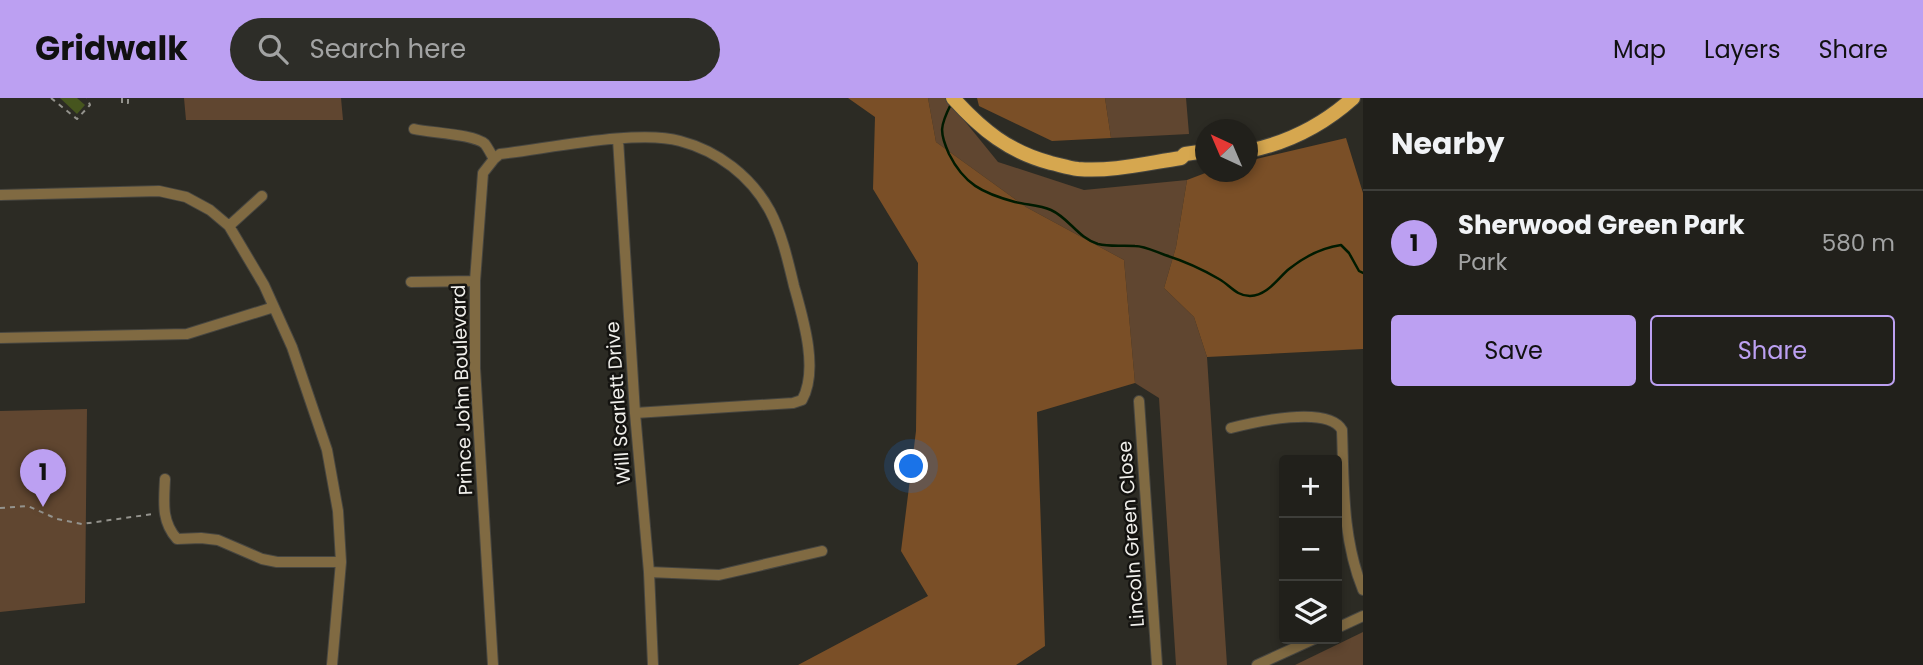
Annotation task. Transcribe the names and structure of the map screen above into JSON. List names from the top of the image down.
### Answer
{
  "streets": {
    "street": ["Prince John Boulevard", "Will Scarlett Drive", "Lincoln Green Close"]
  },
  "north": "top left",
  "page": {
    "header": "Gridwalk",
    "search": "Search here",
    "nav": ["Map", "Layers", "Share"],
    "heading": "Nearby",
    "list": [
      {
        "mark": "1",
        "name": "Sherwood Green Park",
        "note": "Park",
        "value": "580 m"
      }
    ],
    "buttons": ["Save", "Share"],
    "pins": "1",
    "map_buttons": ["+", "−"]
  }
}
